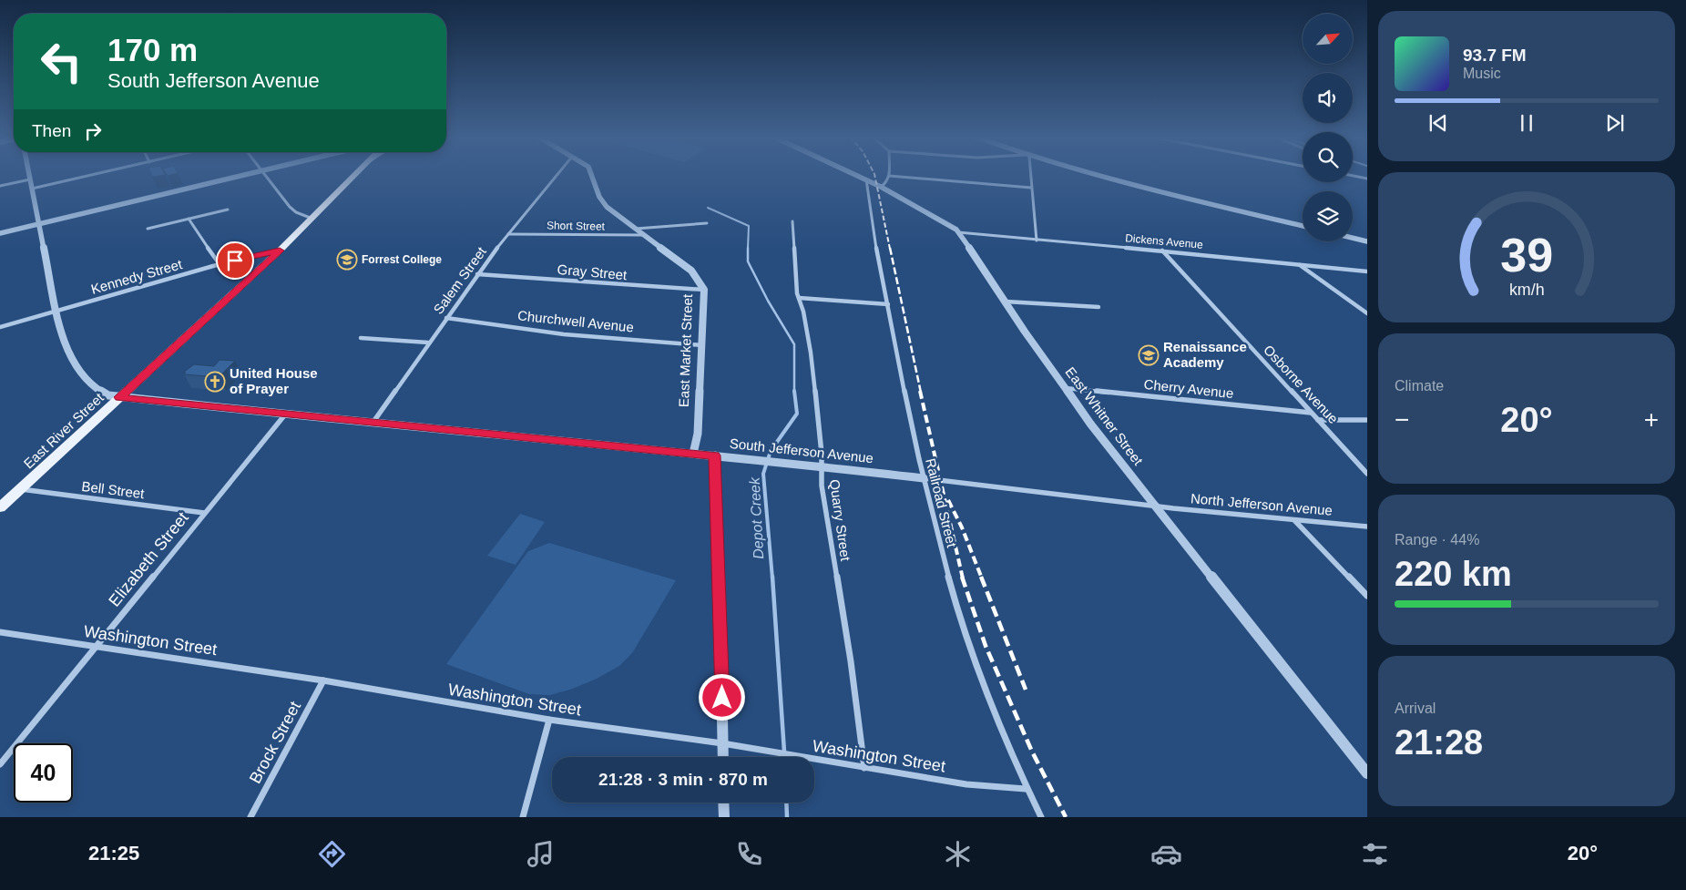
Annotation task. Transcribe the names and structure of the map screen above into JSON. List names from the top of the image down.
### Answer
{
  "streets": {
    "main road": ["East River Street"],
    "street": [
      "Short Street",
      "Dickens Avenue",
      "Gray Street",
      "Kennedy Street",
      "Salem Street",
      "Churchwell Avenue",
      "East Market Street",
      "Osborne Avenue",
      "Cherry Avenue",
      "East Whitner Street",
      "South Jefferson Avenue",
      "Bell Street",
      "Railroad Street",
      "North Jefferson Avenue",
      "Quarry Street",
      "Elizabeth Street",
      "Washington Street",
      "Brock Street"
    ]
  },
  "crossings": [
    ["Short Street", "Salem Street"],
    ["Short Street", "East Market Street"],
    ["Dickens Avenue", "Osborne Avenue"],
    ["Dickens Avenue", "East Whitner Street"],
    ["Gray Street", "Salem Street"],
    ["Gray Street", "East Market Street"],
    ["Kennedy Street", "East River Street"],
    ["Kennedy Street", "South Jefferson Avenue"],
    ["Salem Street", "Churchwell Avenue"],
    ["Salem Street", "South Jefferson Avenue"],
    ["Churchwell Avenue", "East Market Street"],
    ["East Market Street", "South Jefferson Avenue"],
    ["Osborne Avenue", "Cherry Avenue"],
    ["Cherry Avenue", "East Whitner Street"],
    ["East Whitner Street", "South Jefferson Avenue"],
    ["East Whitner Street", "Railroad Street"],
    ["East Whitner Street", "North Jefferson Avenue"],
    ["East River Street", "South Jefferson Avenue"],
    ["East River Street", "Bell Street"],
    ["South Jefferson Avenue", "Railroad Street"],
    ["South Jefferson Avenue", "North Jefferson Avenue"],
    ["South Jefferson Avenue", "Quarry Street"],
    ["South Jefferson Avenue", "Elizabeth Street"],
    ["Bell Street", "Elizabeth Street"],
    ["Railroad Street", "Washington Street"],
    ["Quarry Street", "Washington Street"],
    ["Elizabeth Street", "Washington Street"],
    ["Washington Street", "Brock Street"]
  ],
  "water": ["Depot Creek"],
  "places": {
    "school or university": ["Forrest College", "Renaissance Academy"],
    "church": ["United House of Prayer"]
  },
  "north": "top right",
  "page": {
    "turn": ["170 m", "South Jefferson Avenue"],
    "song": ["93.7 FM", "Music"],
    "then": "Then",
    "tile": [
      "Climate",
      ["Range · 44%", "220 km"],
      ["Arrival", "21:28"]
    ],
    "heat": ["−", "20°", "+"],
    "limit": "40",
    "trip": "21:28 · 3 min · 870 m",
    "tabs": ["21:25", "20°"],
    "gauge": ["39", "km/h"]
  }
}
